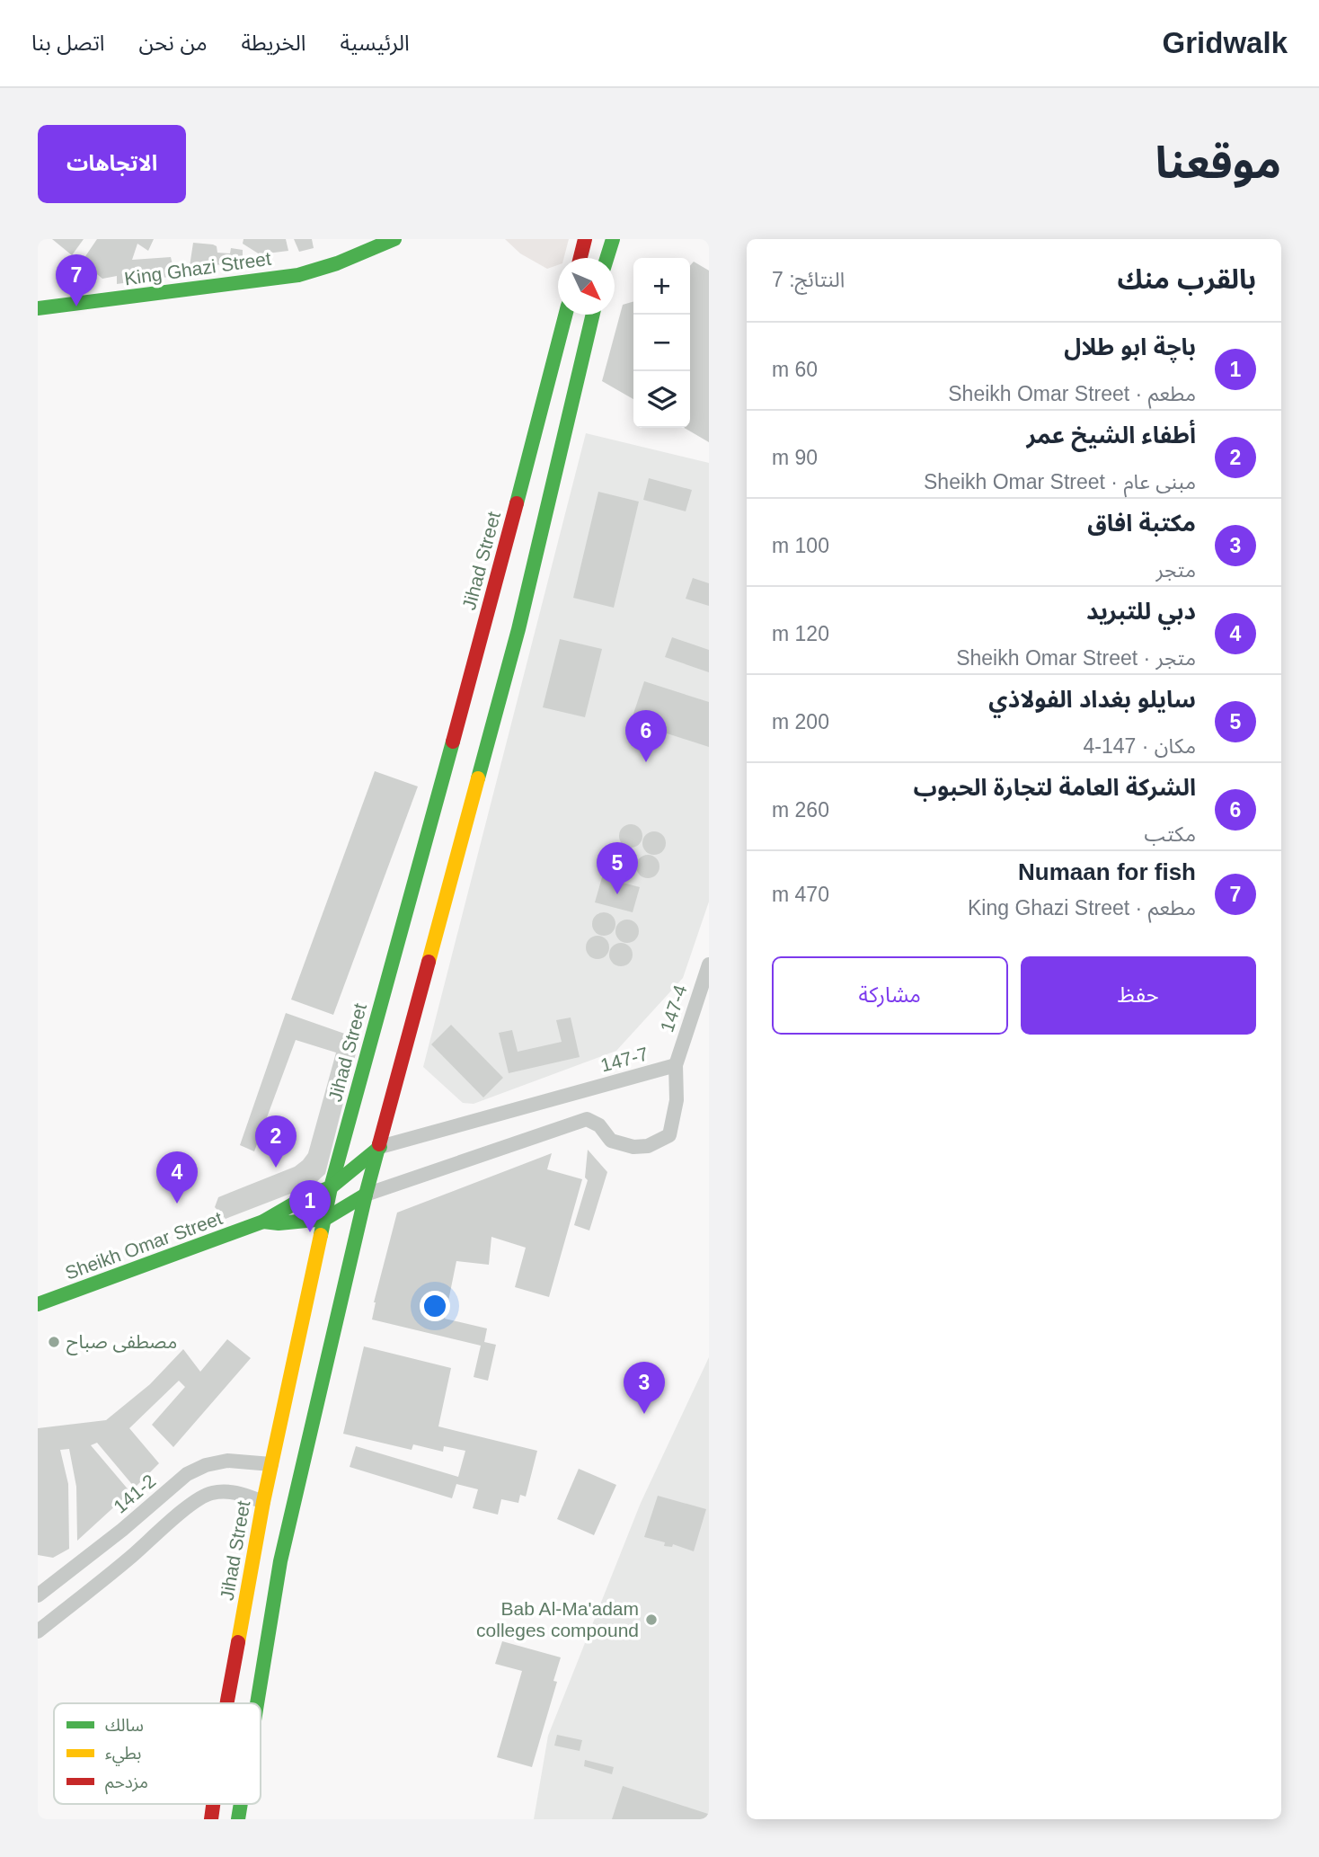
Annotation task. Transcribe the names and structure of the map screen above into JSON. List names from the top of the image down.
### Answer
{
  "streets": {
    "main road": ["King Ghazi Street", "Jihad Street", "Sheikh Omar Street"],
    "street": ["147-4", "147-7", "141-2"]
  },
  "crossings": [
    ["Jihad Street", "Sheikh Omar Street"],
    ["Jihad Street", "141-2"],
    ["147-4", "147-7"],
    ["147-7", "Sheikh Omar Street"]
  ],
  "places": ["مصطفى صباح", "Bab Al-Ma'adam colleges compound"],
  "legend": ["سالك", "بطيء", "مزدحم"],
  "north": "bottom right",
  "page": {
    "header": "Gridwalk",
    "nav": [
      "الرئيسية",
      "الخريطة",
      "من نحن",
      "اتصل بنا"
    ],
    "title": "موقعنا",
    "buttons": [
      "الاتجاهات",
      ["حفظ", "مشاركة"]
    ],
    "heading": ["بالقرب منك", "النتائج: 7"],
    "pins": [
      "7",
      "6",
      "5",
      "2",
      "4",
      "1",
      "3"
    ],
    "map_buttons": ["+", "−"],
    "list": [
      {
        "mark": "1",
        "name": "باچة ابو طلال",
        "note": "مطعم · Sheikh Omar Street",
        "value": "60 m"
      },
      {
        "mark": "2",
        "name": "أطفاء الشيخ عمر",
        "note": "مبنى عام · Sheikh Omar Street",
        "value": "90 m"
      },
      {
        "mark": "3",
        "name": "مكتبة افاق",
        "note": "متجر",
        "value": "100 m"
      },
      {
        "mark": "4",
        "name": "دبي للتبريد",
        "note": "متجر · Sheikh Omar Street",
        "value": "120 m"
      },
      {
        "mark": "5",
        "name": "سايلو بغداد الفولاذي",
        "note": "مكان · 147-4",
        "value": "200 m"
      },
      {
        "mark": "6",
        "name": "الشركة العامة لتجارة الحبوب",
        "note": "مكتب",
        "value": "260 m"
      },
      {
        "mark": "7",
        "name": "Numaan for fish",
        "note": "مطعم · King Ghazi Street",
        "value": "470 m"
      }
    ]
  }
}
